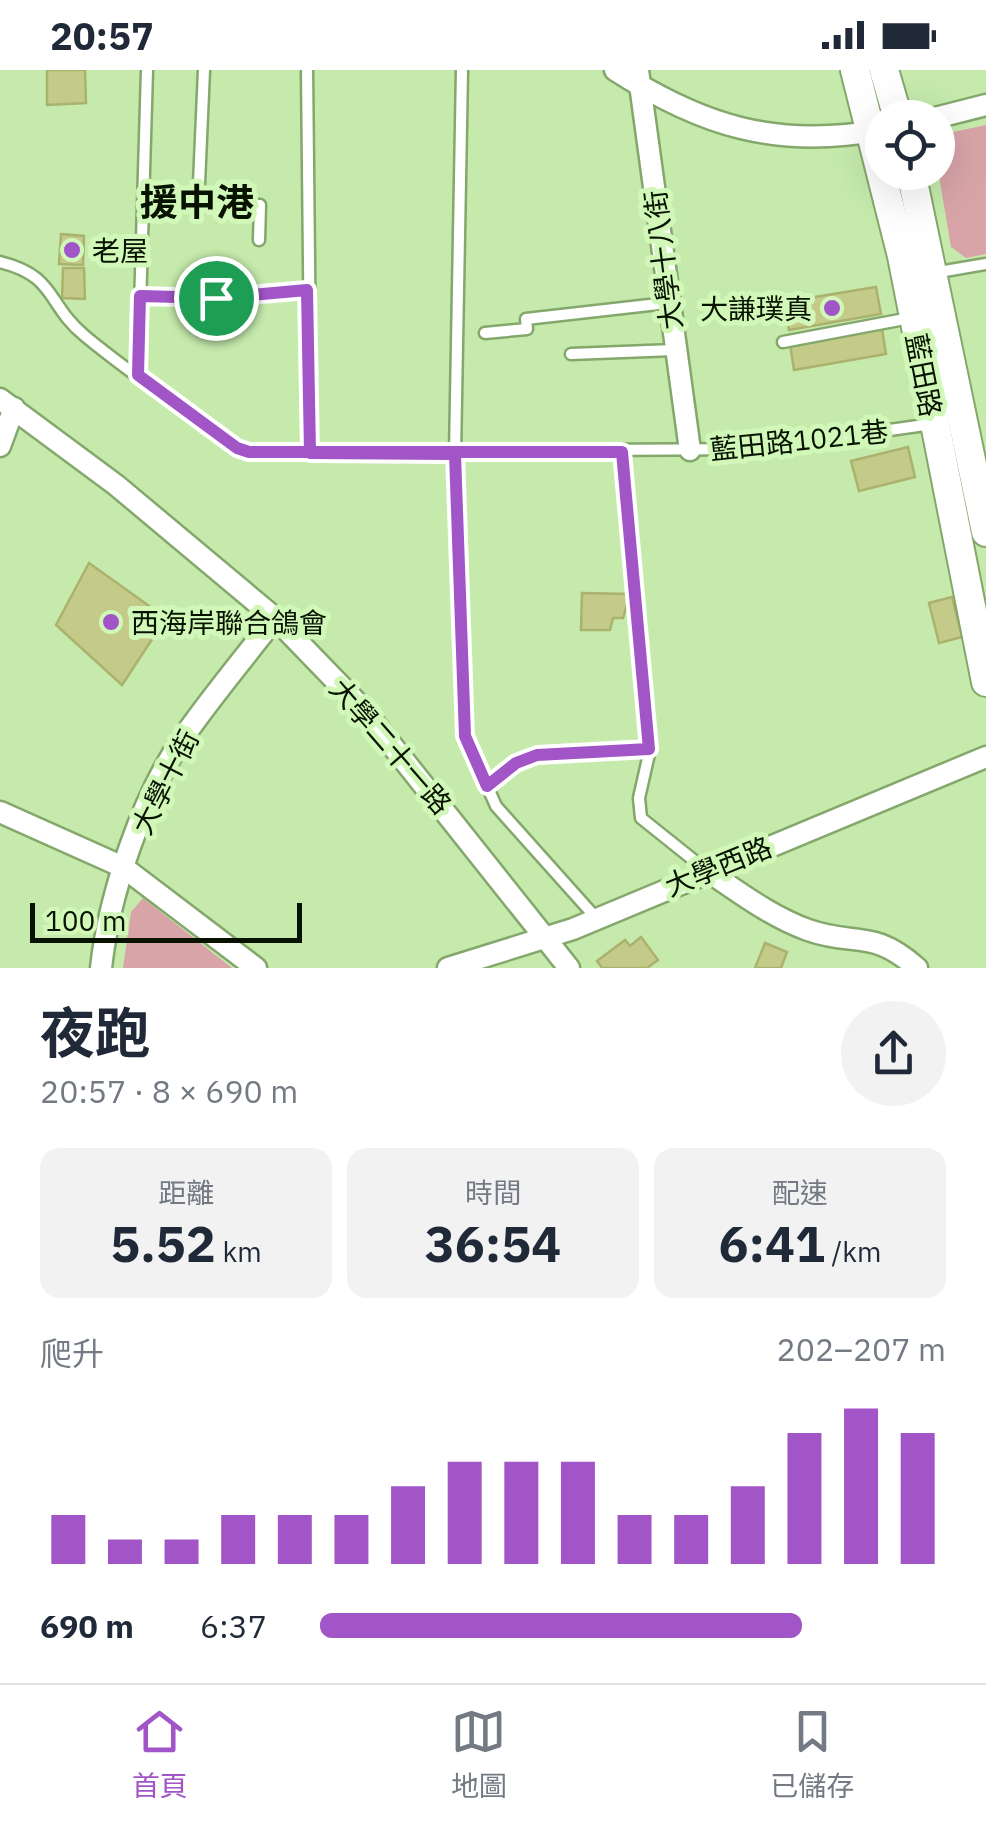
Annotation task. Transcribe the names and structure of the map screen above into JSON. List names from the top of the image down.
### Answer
{
  "streets": {
    "street": [
      "大學十八街",
      "藍田路",
      "大學二十一路",
      "大學十街",
      "大學西路"
    ],
    "lane": ["藍田路1021巷"]
  },
  "crossings": [
    ["大學十八街", "藍田路1021巷"],
    ["藍田路", "藍田路1021巷"],
    ["大學二十一路", "大學十街"],
    ["大學二十一路", "大學西路"]
  ],
  "districts": ["援中港"],
  "places": ["老屋", "大謙璞真", "西海岸聯合鴿會"],
  "scale_bar": "100 m",
  "page": {
    "status": "20:57",
    "scale": "100 m",
    "heading": ["夜跑", "20:57 · 8 × 690 m"],
    "stats": [
      ["距離", "5.52 km"],
      ["時間", "36:54"],
      ["配速", "6:41 /km"]
    ],
    "chart": ["爬升", "202–207 m"],
    "list": [
      {
        "name": "690 m",
        "note": "6:37"
      }
    ],
    "tabs": ["首頁", "地圖", "已儲存"]
  }
}
